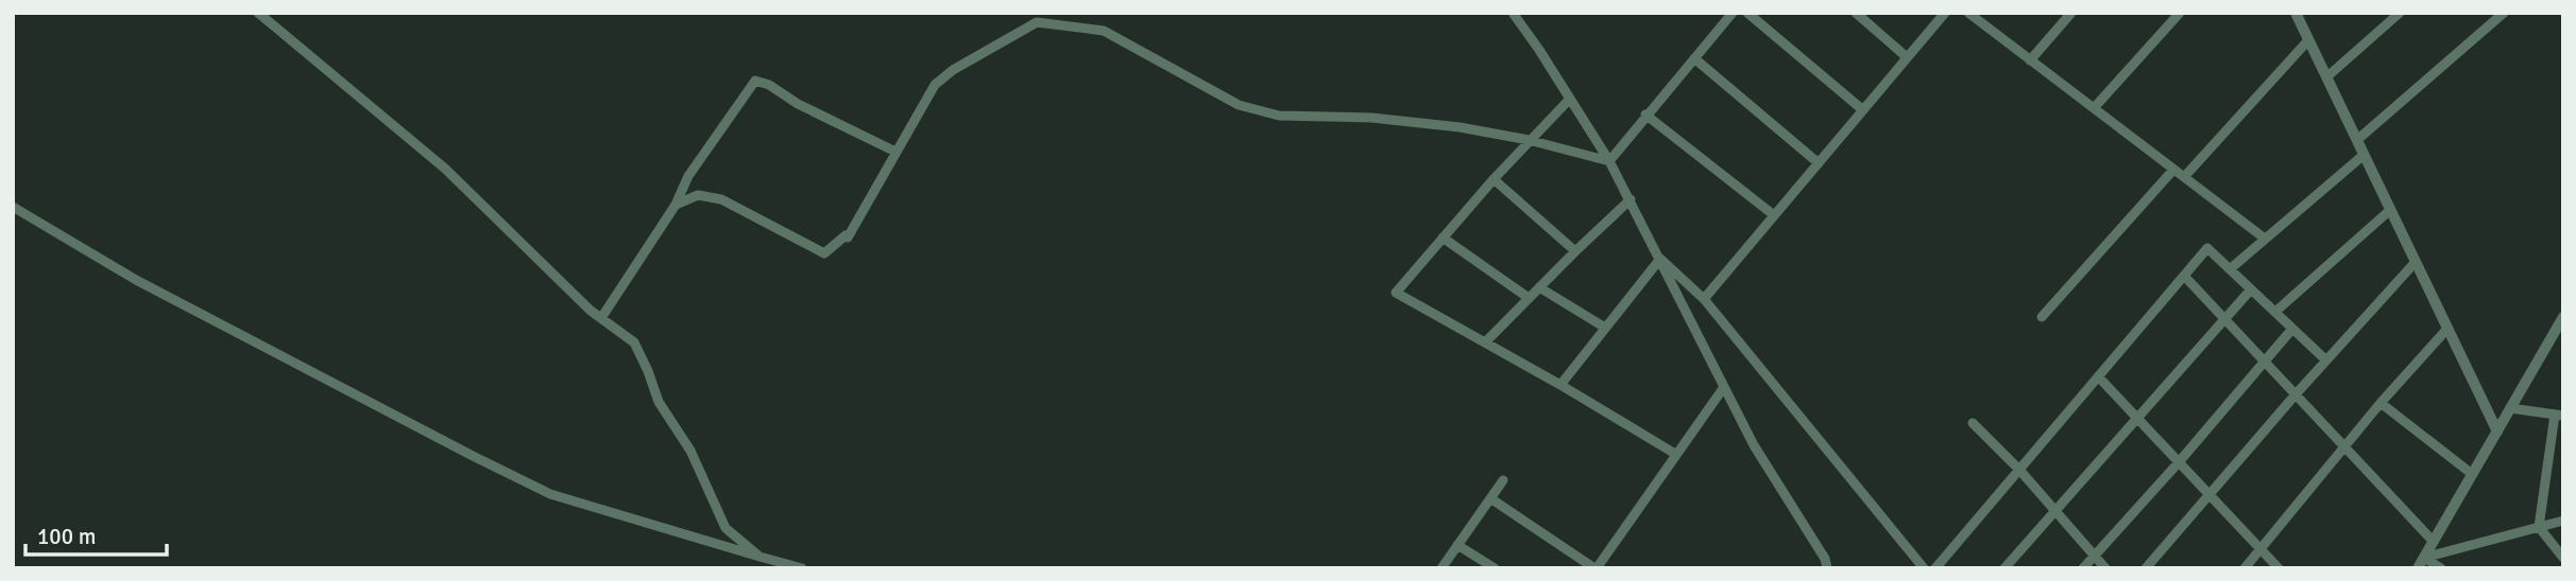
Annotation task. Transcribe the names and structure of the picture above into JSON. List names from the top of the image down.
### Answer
{
  "scale_bar": "100 m"
}
